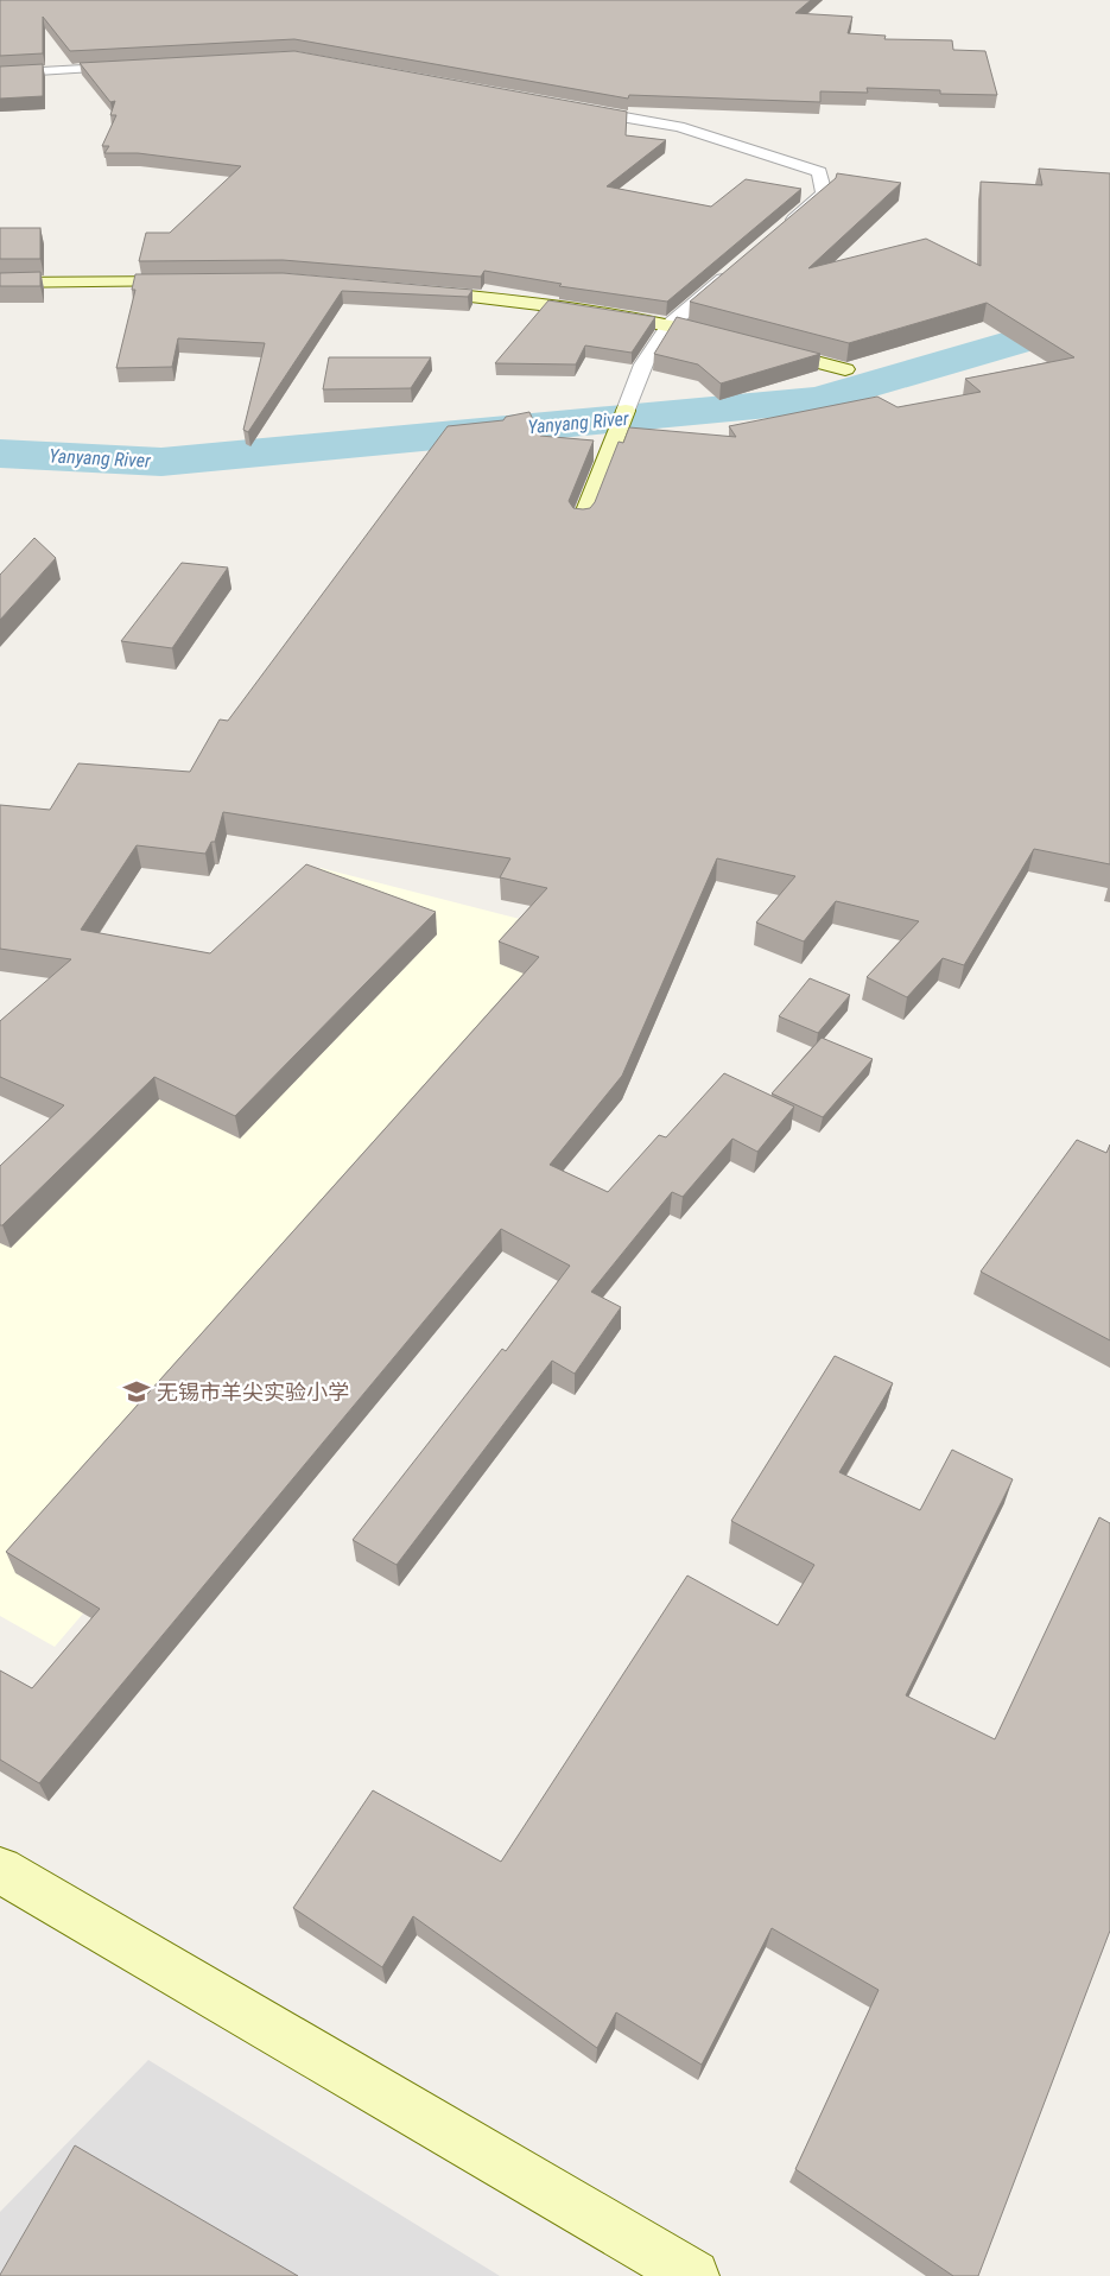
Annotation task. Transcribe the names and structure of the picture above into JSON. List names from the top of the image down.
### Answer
{
  "water": ["Yanyang River"],
  "places": {
    "school or university": ["无锡市羊尖实验小学"]
  }
}
